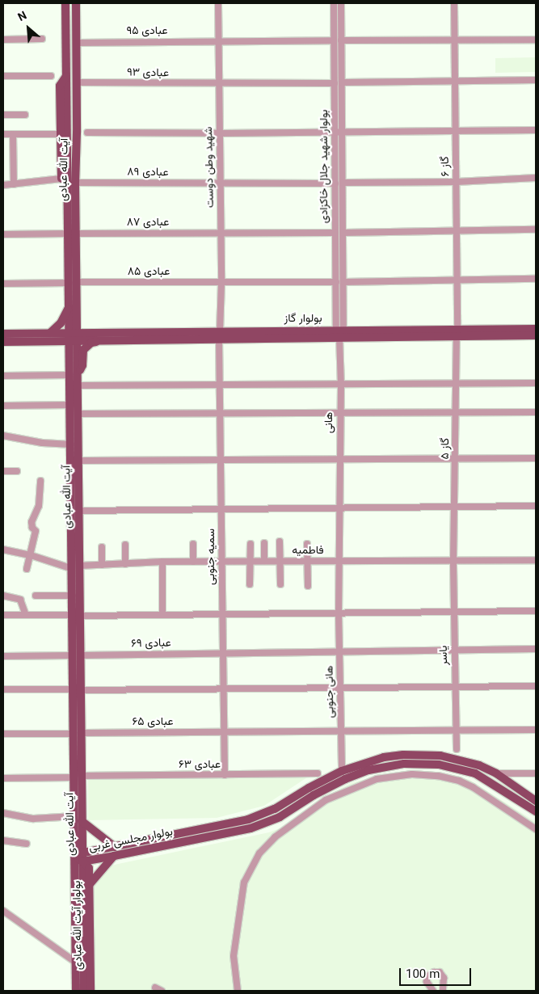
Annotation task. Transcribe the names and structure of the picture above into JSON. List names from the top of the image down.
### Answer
{
  "streets": {
    "main road": [
      "آیت الله عبادی",
      "بولوار گاز",
      "بولوار مجلسی غربی",
      "بولوار آیت الله عبادی"
    ],
    "street": [
      "عبادی ۹۵",
      "عبادی ۹۳",
      "بولوار شهید جلال خاکزادی",
      "گاز ۶",
      "شهید وطن دوست",
      "عبادی ۸۹",
      "عبادی ۸۷",
      "عبادی ۸۵",
      "هانی",
      "گاز ۵",
      "فاطمیه",
      "سمیه جنوبی",
      "عبادی ۶۹",
      "یاسر",
      "هانی جنوبی",
      "عبادی ۶۵",
      "عبادی ۶۳"
    ]
  },
  "crossings": [
    ["عبادی ۹۵", "بولوار شهید جلال خاکزادی"],
    ["عبادی ۹۵", "شهید وطن دوست"],
    ["عبادی ۹۵", "آیت الله عبادی"],
    ["عبادی ۹۳", "بولوار شهید جلال خاکزادی"],
    ["عبادی ۹۳", "شهید وطن دوست"],
    ["عبادی ۹۳", "آیت الله عبادی"],
    ["بولوار شهید جلال خاکزادی", "عبادی ۸۹"],
    ["بولوار شهید جلال خاکزادی", "عبادی ۸۷"],
    ["بولوار شهید جلال خاکزادی", "عبادی ۸۵"],
    ["بولوار شهید جلال خاکزادی", "بولوار گاز"],
    ["بولوار شهید جلال خاکزادی", "هانی"],
    ["گاز ۶", "بولوار گاز"],
    ["گاز ۶", "گاز ۵"],
    ["شهید وطن دوست", "عبادی ۸۹"],
    ["شهید وطن دوست", "عبادی ۸۷"],
    ["شهید وطن دوست", "عبادی ۸۵"],
    ["شهید وطن دوست", "بولوار گاز"],
    ["شهید وطن دوست", "سمیه جنوبی"],
    ["آیت الله عبادی", "عبادی ۸۹"],
    ["آیت الله عبادی", "عبادی ۸۷"],
    ["آیت الله عبادی", "عبادی ۸۵"],
    ["آیت الله عبادی", "بولوار گاز"],
    ["آیت الله عبادی", "فاطمیه"],
    ["آیت الله عبادی", "عبادی ۶۹"],
    ["آیت الله عبادی", "عبادی ۶۵"],
    ["آیت الله عبادی", "عبادی ۶۳"],
    ["آیت الله عبادی", "بولوار مجلسی غربی"],
    ["آیت الله عبادی", "بولوار آیت الله عبادی"],
    ["بولوار گاز", "هانی"],
    ["بولوار گاز", "گاز ۵"],
    ["بولوار گاز", "سمیه جنوبی"],
    ["هانی", "فاطمیه"],
    ["هانی", "هانی جنوبی"],
    ["گاز ۵", "فاطمیه"],
    ["گاز ۵", "یاسر"],
    ["فاطمیه", "سمیه جنوبی"],
    ["فاطمیه", "یاسر"],
    ["فاطمیه", "هانی جنوبی"],
    ["سمیه جنوبی", "عبادی ۶۹"],
    ["سمیه جنوبی", "عبادی ۶۵"],
    ["سمیه جنوبی", "عبادی ۶۳"],
    ["عبادی ۶۹", "یاسر"],
    ["عبادی ۶۹", "هانی جنوبی"],
    ["یاسر", "عبادی ۶۵"],
    ["هانی جنوبی", "عبادی ۶۵"],
    ["هانی جنوبی", "بولوار مجلسی غربی"],
    ["بولوار مجلسی غربی", "بولوار آیت الله عبادی"]
  ],
  "scale_bar": "100 m",
  "north": "top left"
}
